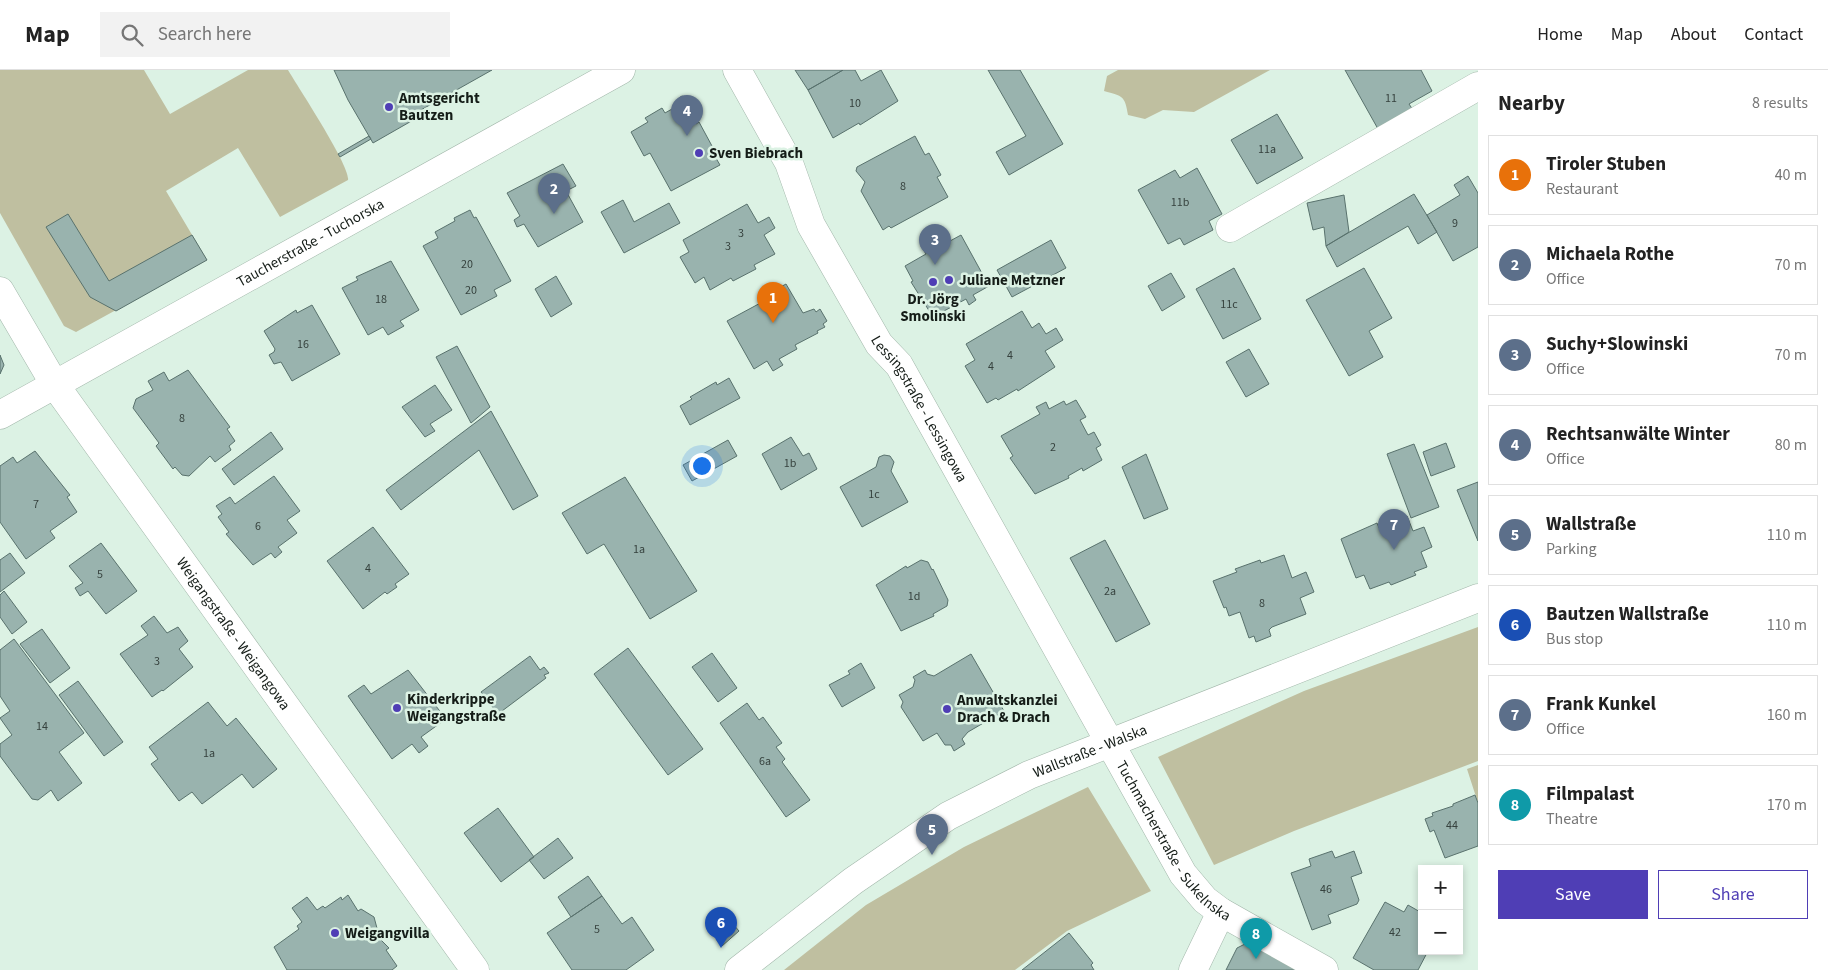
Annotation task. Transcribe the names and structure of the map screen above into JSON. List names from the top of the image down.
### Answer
{
  "streets": {
    "street": [
      "Taucherstraße - Tuchorska",
      "Lessingstraße - Lessingowa",
      "Weigangstraße - Weigangowa",
      "Wallstraße - Walska",
      "Tuchmacherstraße - Sukelnska"
    ]
  },
  "crossings": [
    ["Taucherstraße - Tuchorska", "Weigangstraße - Weigangowa"],
    ["Lessingstraße - Lessingowa", "Wallstraße - Walska"],
    ["Lessingstraße - Lessingowa", "Tuchmacherstraße - Sukelnska"],
    ["Wallstraße - Walska", "Tuchmacherstraße - Sukelnska"]
  ],
  "places": [
    "Amtsgericht Bautzen",
    "Sven Biebrach",
    "Juliane Metzner",
    "Dr. Jörg Smolinski",
    "Kinderkrippe Weigangstraße",
    "Anwaltskanzlei Drach & Drach",
    "Weigangvilla"
  ],
  "house_numbers": [
    "11",
    "10",
    "11a",
    "8",
    "11b",
    "9",
    "3",
    "3",
    "20",
    "20",
    "18",
    "11c",
    "16",
    "4",
    "4",
    "8",
    "2",
    "1b",
    "1c",
    "7",
    "6",
    "1a",
    "4",
    "5",
    "2a",
    "1d",
    "8",
    "3",
    "14",
    "1a",
    "6a",
    "44",
    "46",
    "5",
    "42"
  ],
  "page": {
    "header": "Map",
    "search": "Search here",
    "nav": [
      "Home",
      "Map",
      "About",
      "Contact"
    ],
    "heading": ["Nearby", "8 results"],
    "pins": [
      "4",
      "2",
      "3",
      "1",
      "7",
      "5",
      "6",
      "8"
    ],
    "list": [
      {
        "mark": "1",
        "name": "Tiroler Stuben",
        "note": "Restaurant",
        "value": "40 m"
      },
      {
        "mark": "2",
        "name": "Michaela Rothe",
        "note": "Office",
        "value": "70 m"
      },
      {
        "mark": "3",
        "name": "Suchy+Slowinski",
        "note": "Office",
        "value": "70 m"
      },
      {
        "mark": "4",
        "name": "Rechtsanwälte Winter",
        "note": "Office",
        "value": "80 m"
      },
      {
        "mark": "5",
        "name": "Wallstraße",
        "note": "Parking",
        "value": "110 m"
      },
      {
        "mark": "6",
        "name": "Bautzen Wallstraße",
        "note": "Bus stop",
        "value": "110 m"
      },
      {
        "mark": "7",
        "name": "Frank Kunkel",
        "note": "Office",
        "value": "160 m"
      },
      {
        "mark": "8",
        "name": "Filmpalast",
        "note": "Theatre",
        "value": "170 m"
      }
    ],
    "buttons": ["Save", "Share"],
    "map_buttons": ["+", "−"]
  }
}
